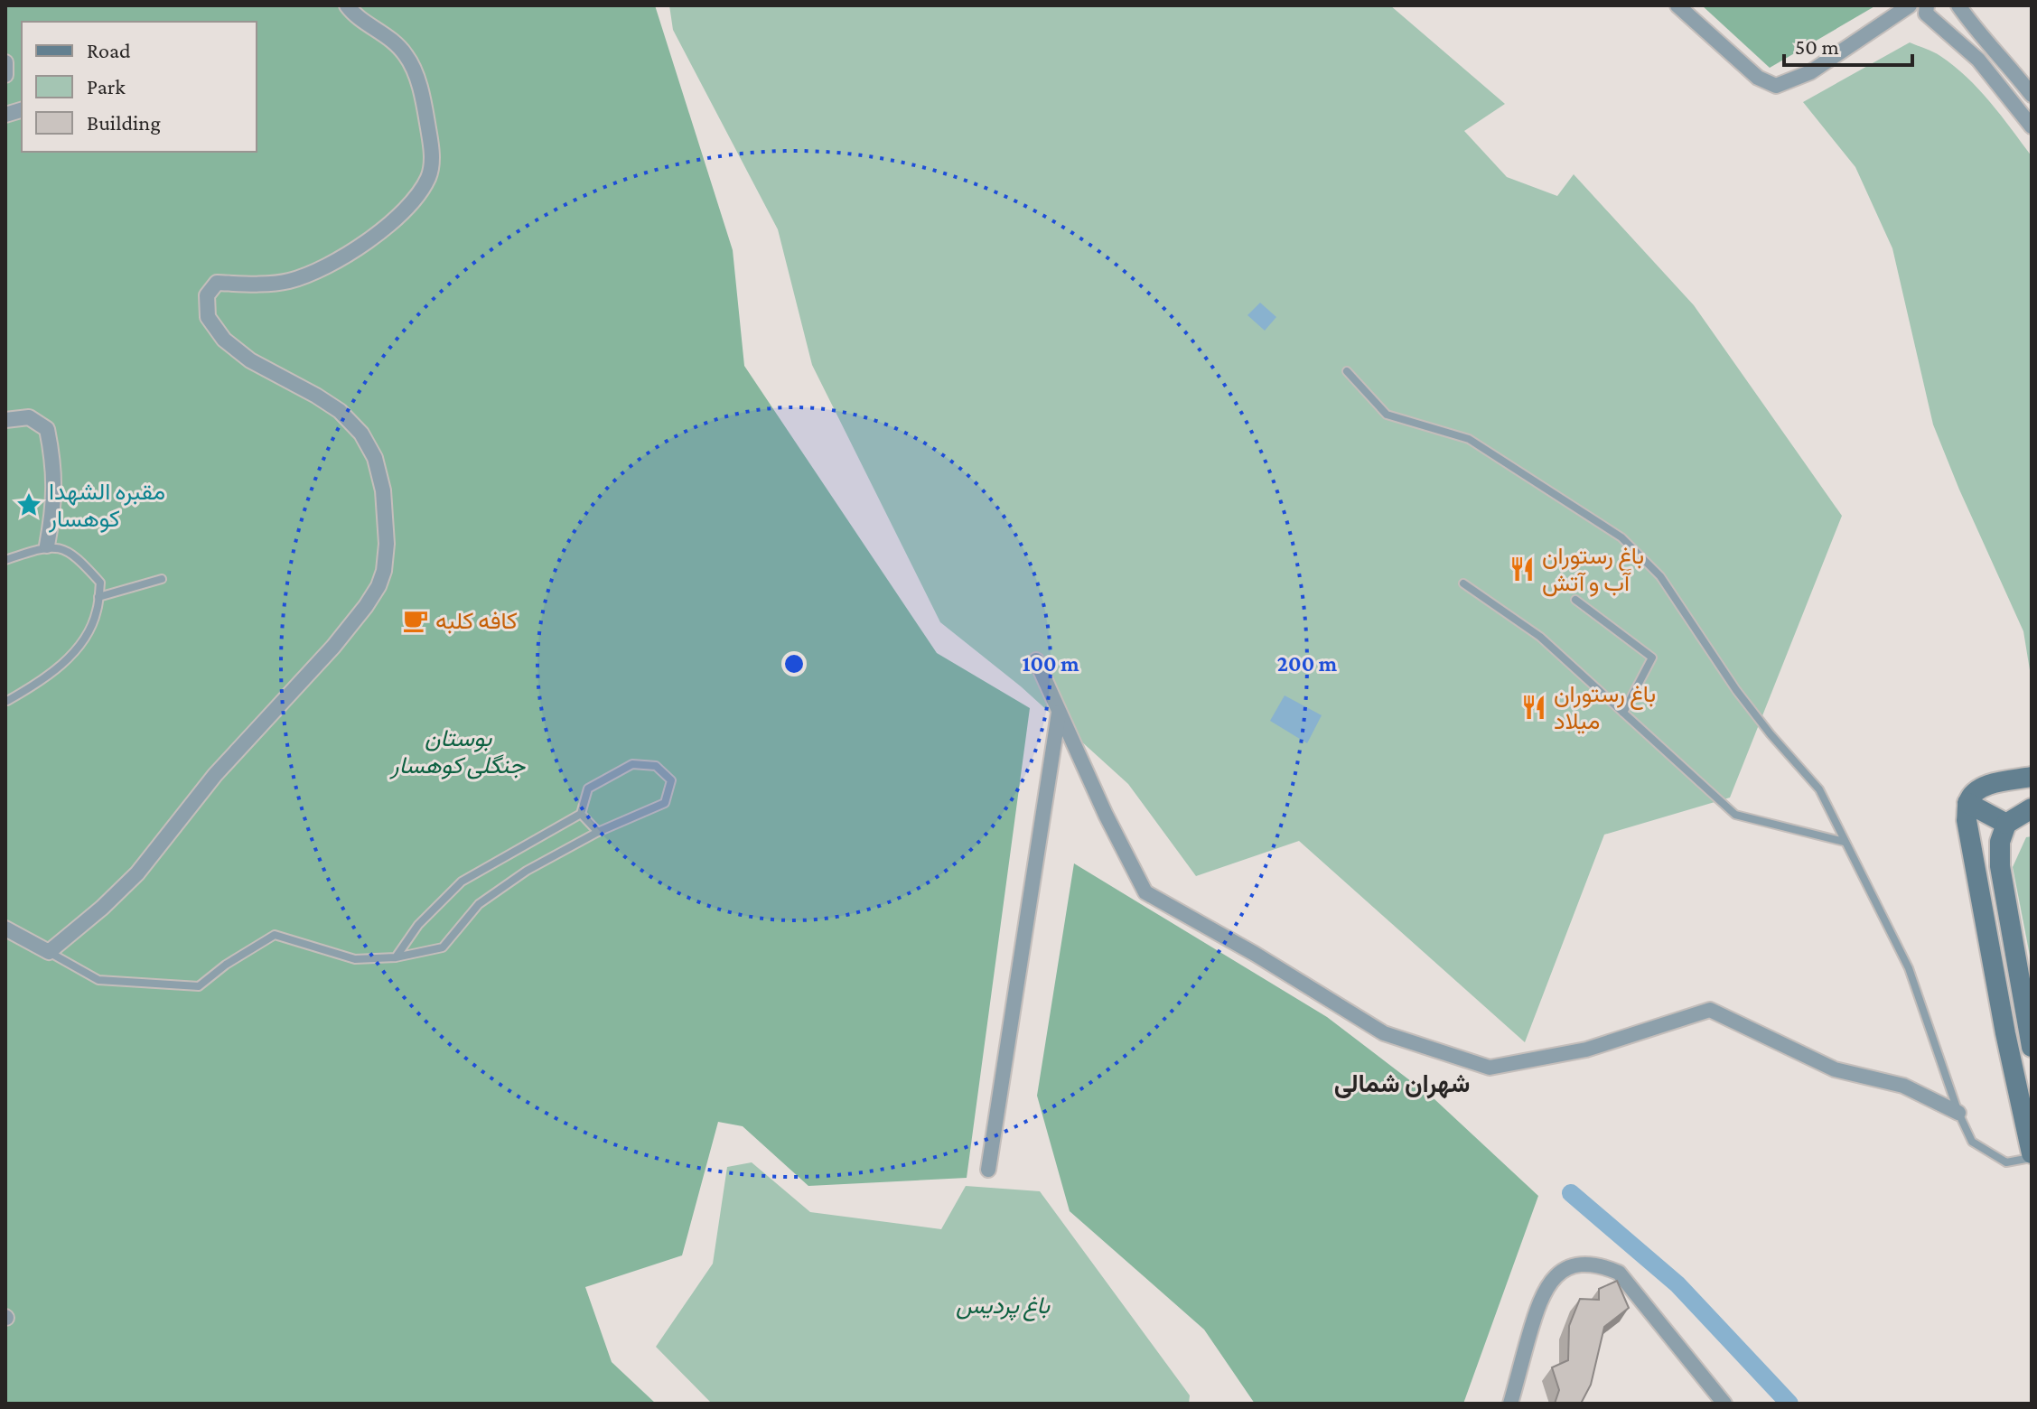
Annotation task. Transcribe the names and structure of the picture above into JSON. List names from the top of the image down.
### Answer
{
  "districts": ["شهران شمالی"],
  "parks": ["بوستان جنگلی کوهسار", "باغ پردیس"],
  "places": {
    "place": ["مقبره الشهدا کوهسار"],
    "restaurant": ["باغ رستوران آب و آتش", "باغ رستوران میلاد"],
    "cafe": ["کافه کلبه"]
  },
  "legend": ["Road", "Park", "Building"],
  "scale_bar": "50 m",
  "rings": ["100 m", "200 m"]
}
